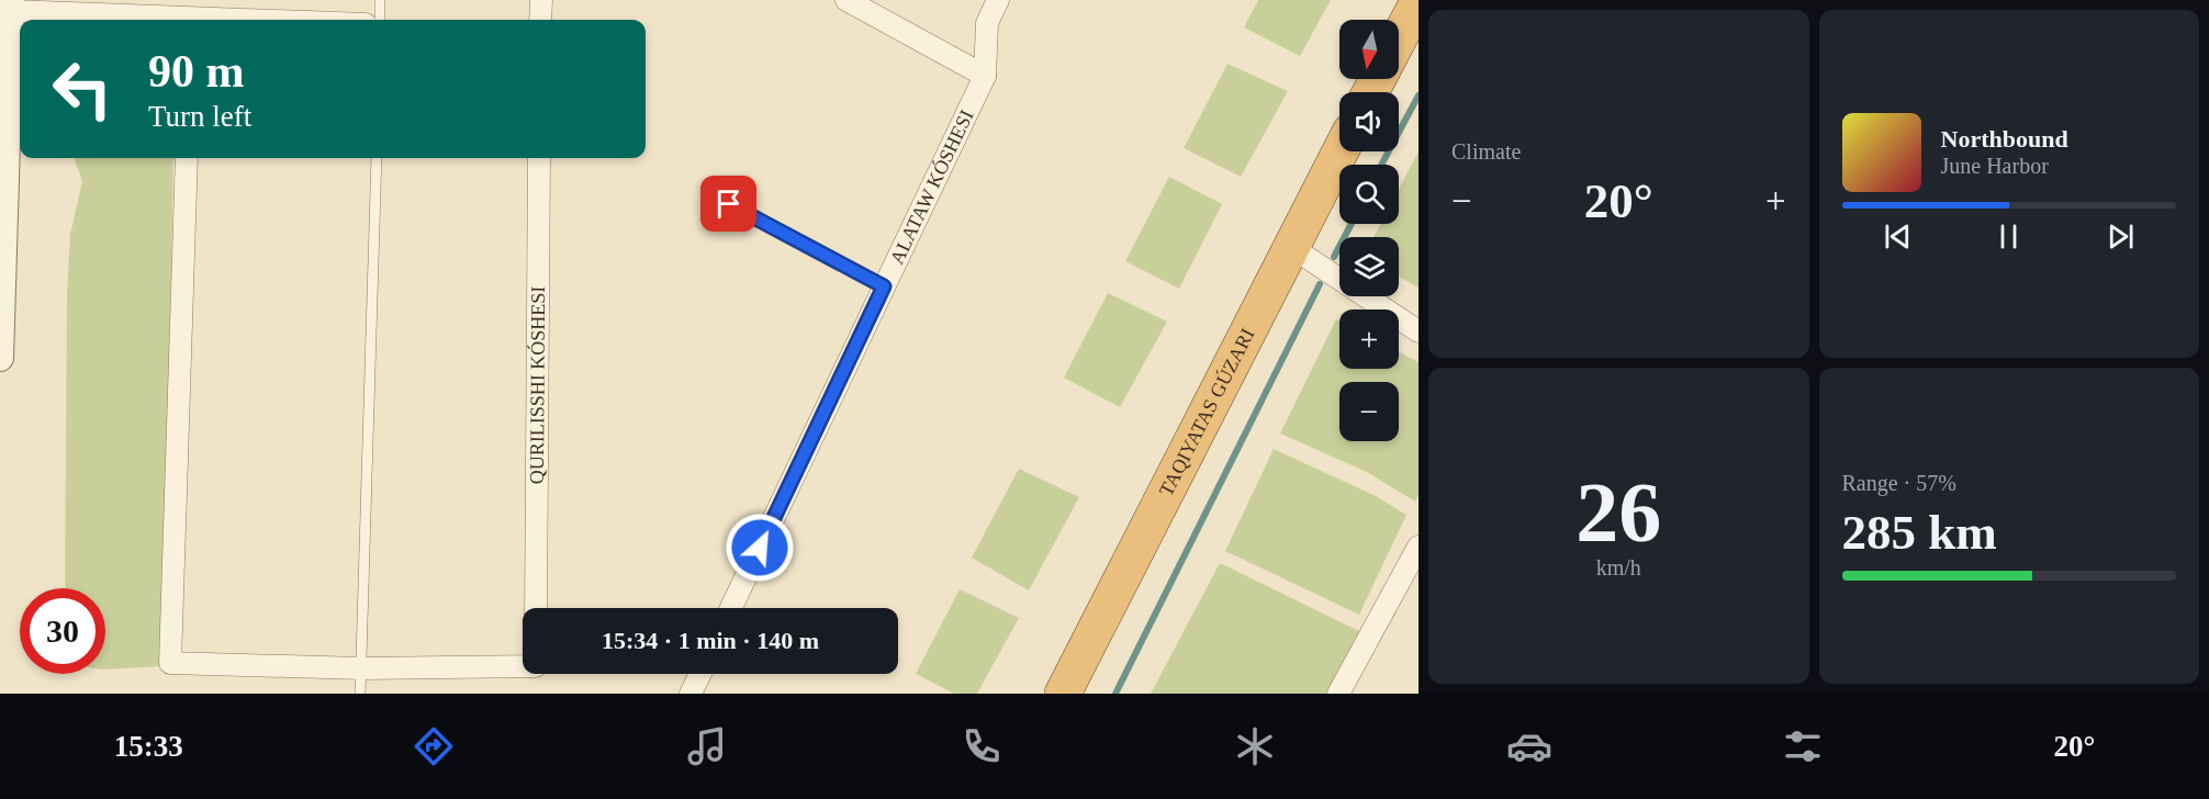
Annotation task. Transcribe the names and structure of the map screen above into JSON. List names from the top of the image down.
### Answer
{
  "streets": {
    "street": ["ALATAW KÓSHESI"]
  },
  "north": "bottom",
  "page": {
    "tile": [
      "Climate",
      ["26", "km/h"],
      ["Range · 57%", "285 km"]
    ],
    "map_buttons": ["+", "−"],
    "turn": ["90 m", "Turn left"],
    "song": ["Northbound", "June Harbor"],
    "heat": ["−", "20°", "+"],
    "limit": "30",
    "trip": "15:34 · 1 min · 140 m",
    "tabs": ["15:33", "20°"]
  }
}
